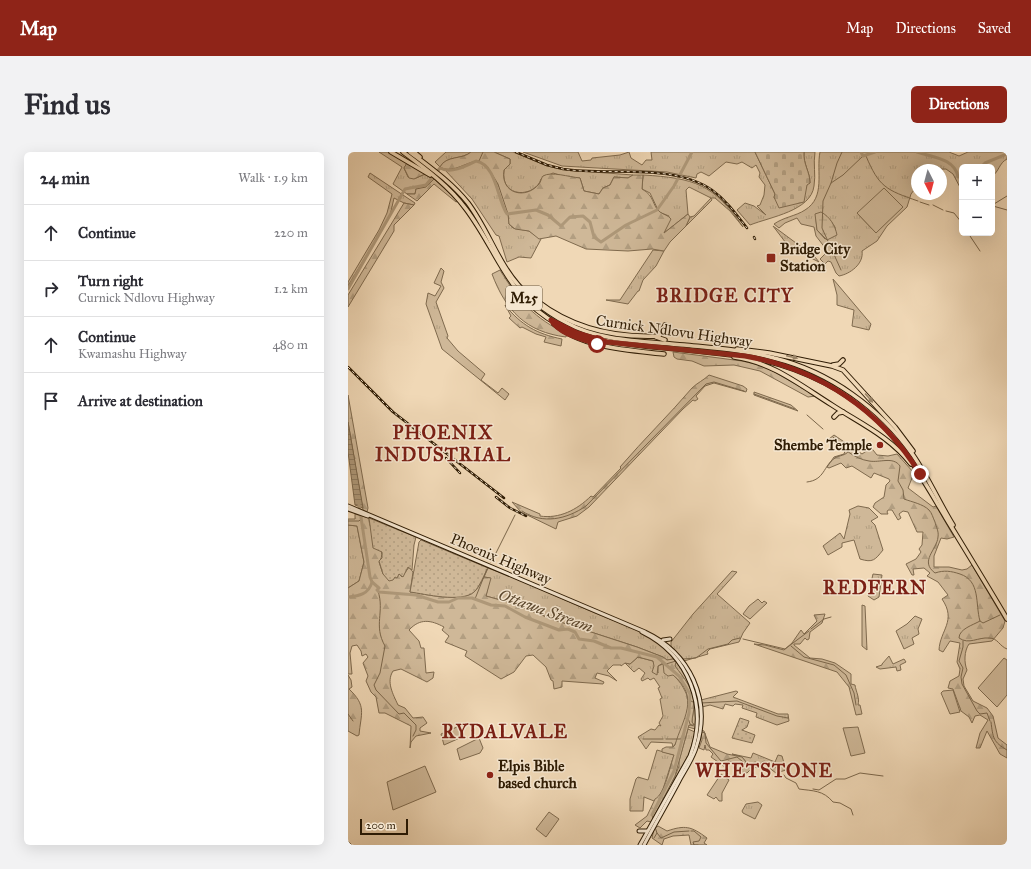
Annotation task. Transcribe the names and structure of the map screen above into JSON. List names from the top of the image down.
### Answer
{
  "streets": {
    "main road": ["M25", "Curnick Ndlovu Highway", "Phoenix Highway"]
  },
  "crossings": [
    ["M25", "Curnick Ndlovu Highway"]
  ],
  "districts": [
    "BRIDGE CITY",
    "PHOENIX INDUSTRIAL",
    "REDFERN",
    "RYDALVALE",
    "WHETSTONE"
  ],
  "water": ["Ottawa Stream"],
  "places": {
    "transit": ["Bridge City Station"],
    "other": ["Shembe Temple", "Elpis Bible based church"]
  },
  "scale_bar": "200 m",
  "north": "bottom",
  "page": {
    "header": "Map",
    "nav": ["Map", "Directions", "Saved"],
    "buttons": "Directions",
    "title": "Find us",
    "heading": ["24 min", "Walk · 1.9 km"],
    "map_buttons": ["+", "−"],
    "list": [
      ["Continue", "220 m"],
      ["Turn right", "Curnick Ndlovu Highway", "1.2 km"],
      ["Continue", "Kwamashu Highway", "480 m"],
      "Arrive at destination"
    ],
    "scale": "200 m"
  }
}
